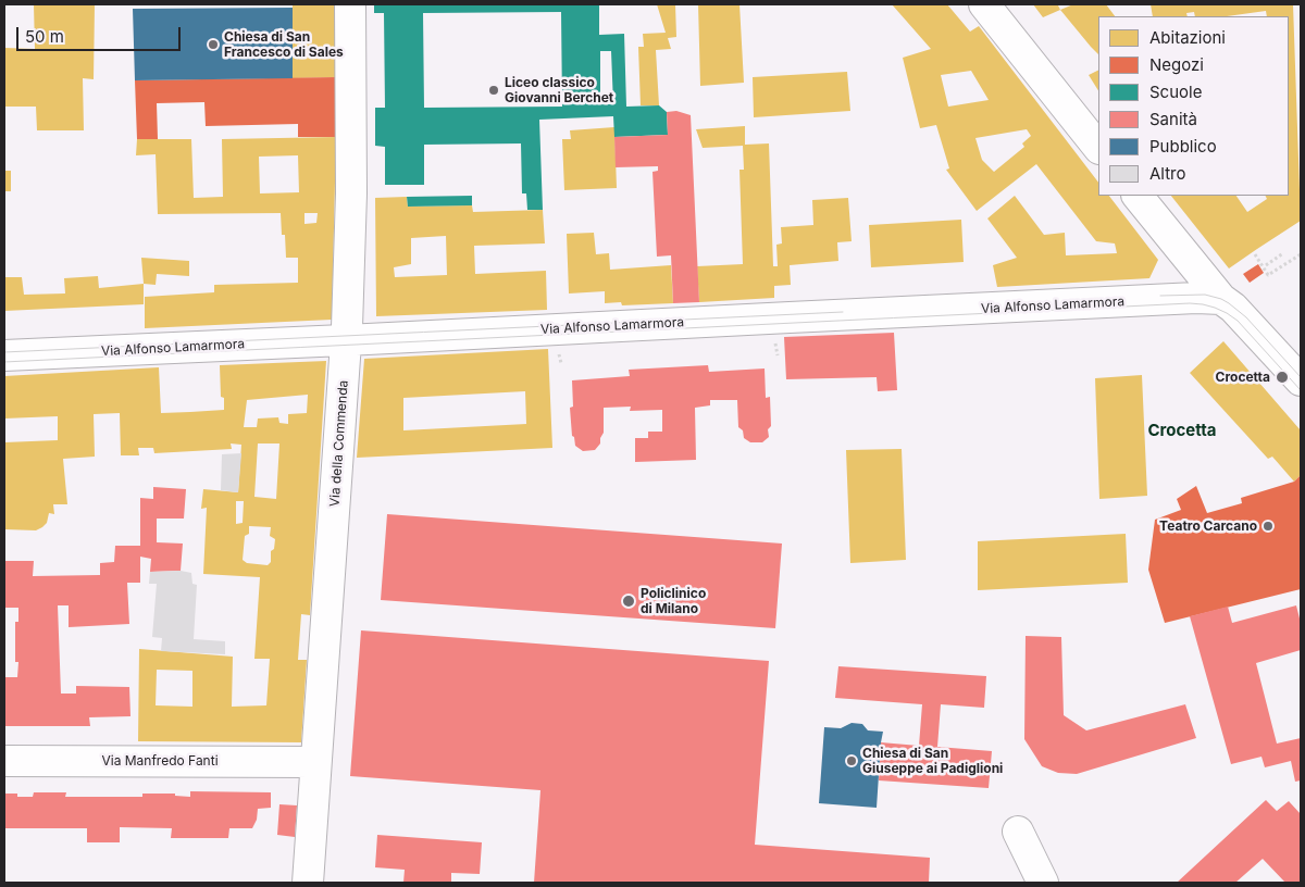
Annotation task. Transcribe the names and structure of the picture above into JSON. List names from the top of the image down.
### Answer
{
  "streets": {
    "street": ["Via Alfonso Lamarmora", "Via della Commenda", "Via Manfredo Fanti"]
  },
  "crossings": [
    ["Via Alfonso Lamarmora", "Via della Commenda"],
    ["Via della Commenda", "Via Manfredo Fanti"]
  ],
  "districts": ["Crocetta"],
  "places": [
    "Chiesa di San Francesco di Sales",
    "Liceo classico Giovanni Berchet",
    "Crocetta",
    "Teatro Carcano",
    "Policlinico di Milano",
    "Chiesa di San Giuseppe ai Padiglioni"
  ],
  "legend": [
    "Abitazioni",
    "Negozi",
    "Scuole",
    "Sanità",
    "Pubblico",
    "Altro"
  ],
  "scale_bar": "50 m"
}
